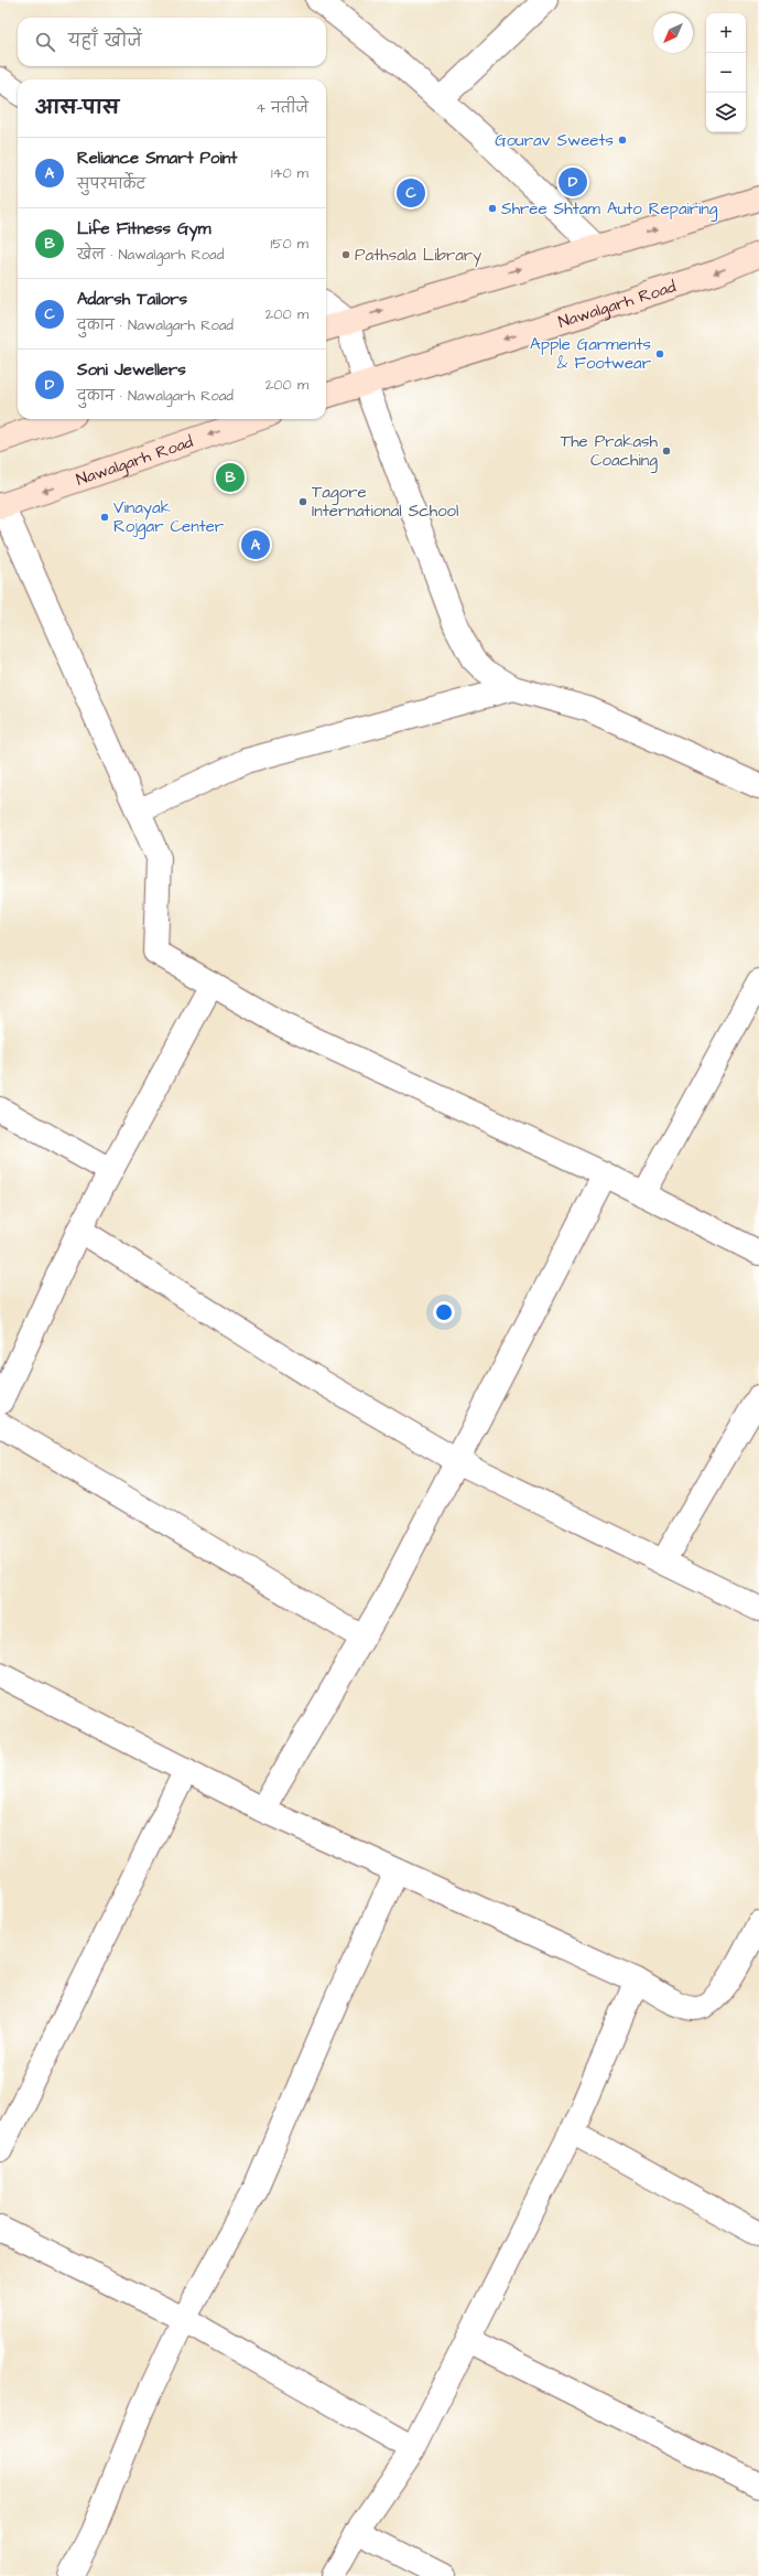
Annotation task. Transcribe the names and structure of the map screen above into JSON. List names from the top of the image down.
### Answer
{
  "streets": {
    "street": ["Nawalgarh Road"]
  },
  "places": [
    "Gourav Sweets",
    "Shree Shtam Auto Repairing",
    "Pathsala Library",
    "Apple Garments & Footwear",
    "The Prakash Coaching",
    "Tagore International School",
    "Vinayak Rojgar Center"
  ],
  "north": "bottom left",
  "page": {
    "map_buttons": ["+", "−"],
    "search": "यहाँ खोजें",
    "heading": ["आस-पास", "4 नतीजे"],
    "list": [
      {
        "mark": "A",
        "name": "Reliance Smart Point",
        "note": "सुपरमार्केट",
        "value": "140 m"
      },
      {
        "mark": "B",
        "name": "Life Fitness Gym",
        "note": "खेल · Nawalgarh Road",
        "value": "150 m"
      },
      {
        "mark": "C",
        "name": "Adarsh Tailors",
        "note": "दुकान · Nawalgarh Road",
        "value": "200 m"
      },
      {
        "mark": "D",
        "name": "Soni Jewellers",
        "note": "दुकान · Nawalgarh Road",
        "value": "200 m"
      }
    ],
    "pins": [
      "D",
      "C",
      "B",
      "A"
    ]
  }
}
